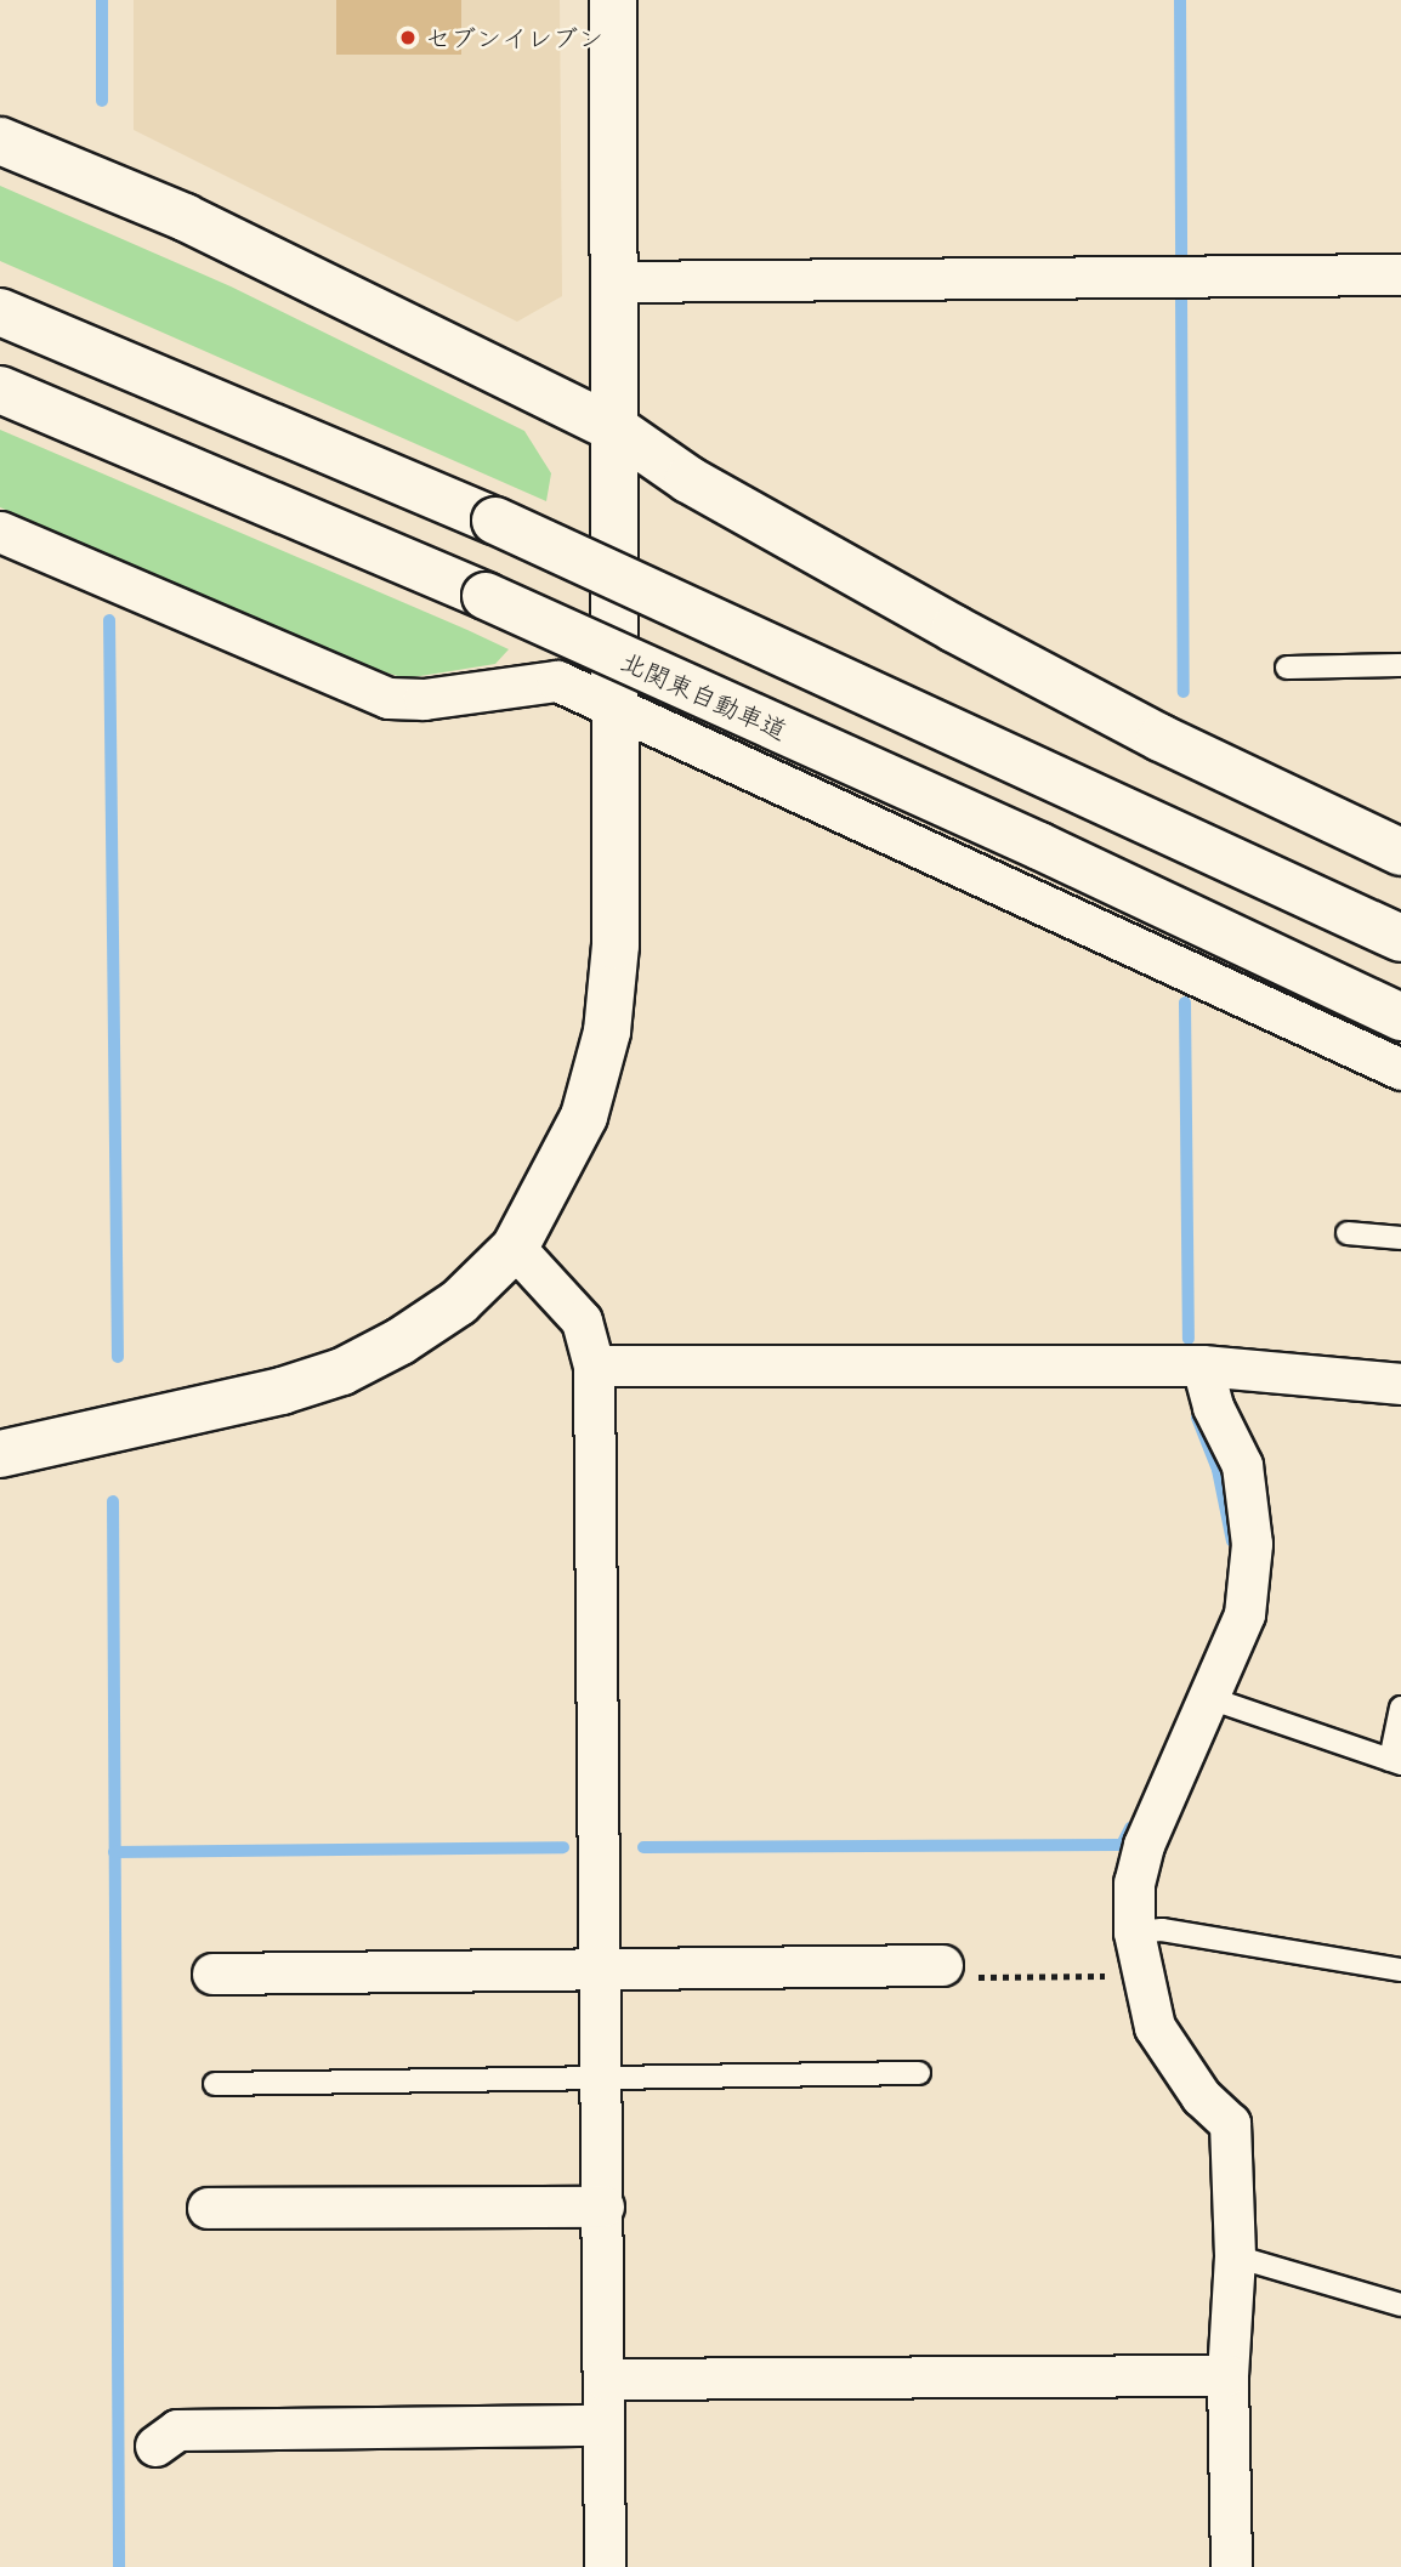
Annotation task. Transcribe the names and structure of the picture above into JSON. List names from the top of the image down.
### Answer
{
  "streets": {
    "main road": ["北関東自動車道"]
  },
  "places": ["セブンイレブン"]
}
